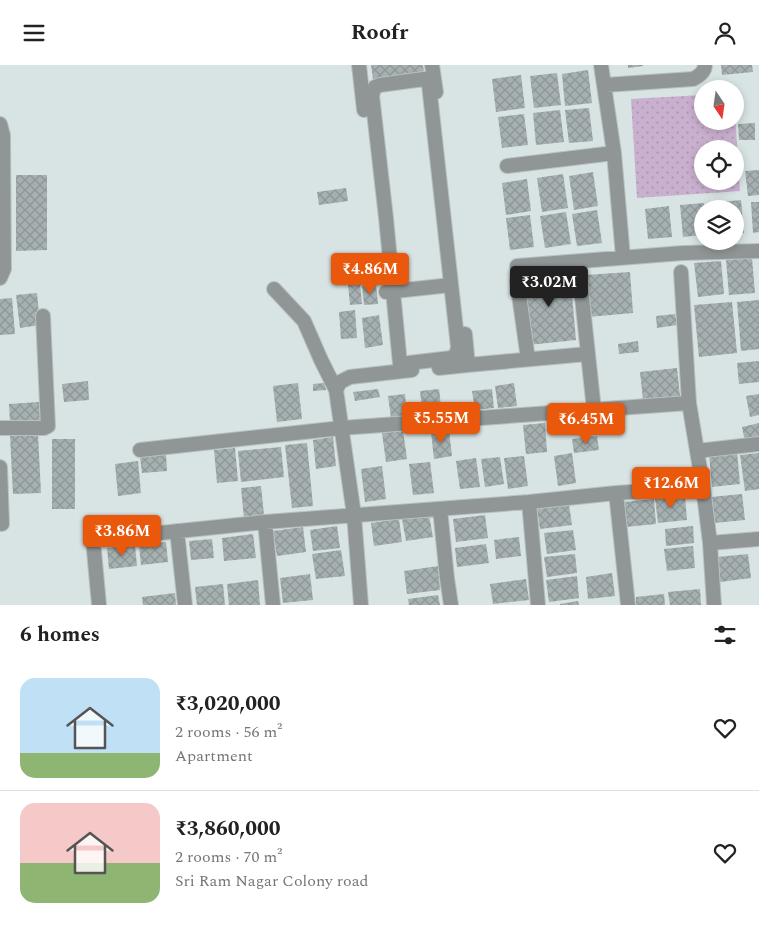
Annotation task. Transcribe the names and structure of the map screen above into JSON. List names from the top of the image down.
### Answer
{
  "north": "bottom",
  "page": {
    "header": "Roofr",
    "price": [
      "₹4.86M",
      "₹3.02M",
      "₹5.55M",
      "₹6.45M",
      "₹12.6M",
      "₹3.86M"
    ],
    "heading": "6 homes",
    "list": [
      {
        "name": "₹3,020,000",
        "note": "2 rooms · 56 m² · Apartment"
      },
      {
        "name": "₹3,860,000",
        "note": "2 rooms · 70 m² · Sri Ram Nagar Colony road"
      }
    ]
  }
}
